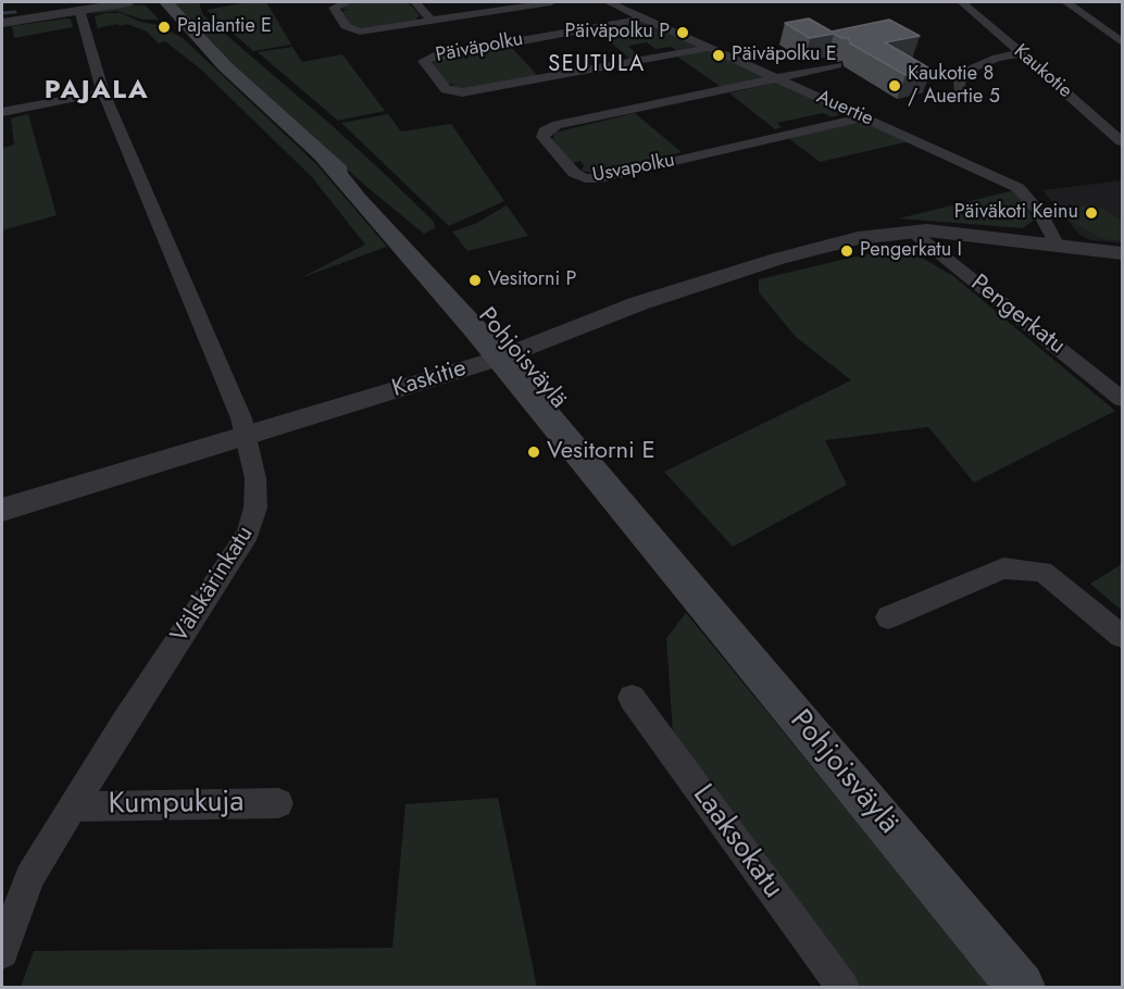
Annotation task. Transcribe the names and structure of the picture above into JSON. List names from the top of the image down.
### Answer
{
  "streets": {
    "main road": ["Pohjoisväylä"],
    "street": [
      "Päiväpolku",
      "Kaukotie",
      "Auertie",
      "Usvapolku",
      "Pengerkatu",
      "Kaskitie",
      "Välskärinkatu",
      "Kumpukuja",
      "Laaksokatu"
    ]
  },
  "crossings": [
    ["Päiväpolku", "Auertie"],
    ["Auertie", "Usvapolku"],
    ["Auertie", "Kaskitie"],
    ["Pengerkatu", "Kaskitie"],
    ["Pohjoisväylä", "Kaskitie"],
    ["Kaskitie", "Välskärinkatu"],
    ["Välskärinkatu", "Kumpukuja"]
  ],
  "districts": ["SEUTULA", "PAJALA"],
  "places": [
    "Pajalantie E",
    "Päiväpolku P",
    "Päiväpolku E",
    "Kaukotie 8 / Auertie 5",
    "Päiväkoti Keinu",
    "Pengerkatu I",
    "Vesitorni P",
    "Vesitorni E"
  ]
}
